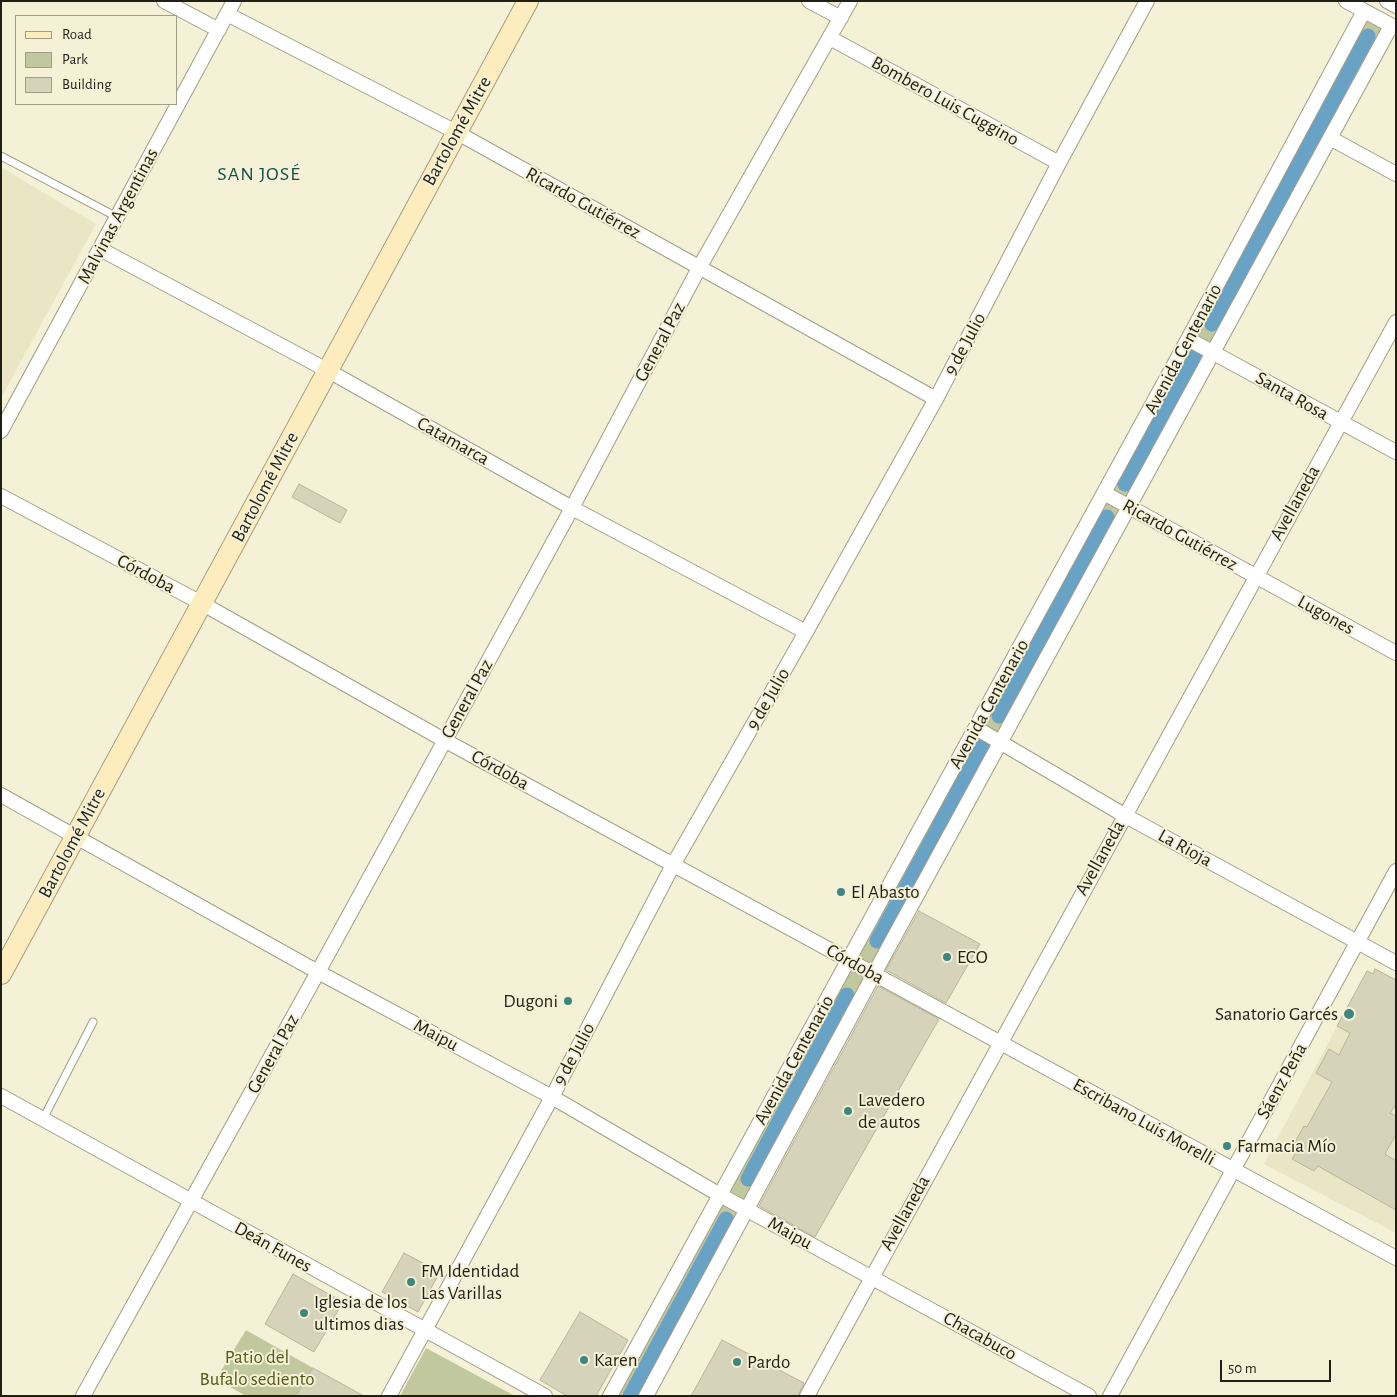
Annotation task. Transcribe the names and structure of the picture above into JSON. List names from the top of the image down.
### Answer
{
  "streets": {
    "main road": ["Bartolomé Mitre"],
    "street": [
      "Bombero Luis Cuggino",
      "Ricardo Gutiérrez",
      "Malvinas Argentinas",
      "General Paz",
      "9 de Julio",
      "Avenida Centenario",
      "Santa Rosa",
      "Catamarca",
      "Avellaneda",
      "Córdoba",
      "Lugones",
      "La Rioja",
      "Maipu",
      "Sáenz Peña",
      "Escribano Luis Morelli",
      "Deán Funes",
      "Chacabuco"
    ]
  },
  "crossings": [
    ["Bombero Luis Cuggino", "General Paz"],
    ["Bombero Luis Cuggino", "9 de Julio"],
    ["Bartolomé Mitre", "Ricardo Gutiérrez"],
    ["Bartolomé Mitre", "Catamarca"],
    ["Bartolomé Mitre", "Córdoba"],
    ["Bartolomé Mitre", "Maipu"],
    ["Ricardo Gutiérrez", "Malvinas Argentinas"],
    ["Ricardo Gutiérrez", "General Paz"],
    ["Ricardo Gutiérrez", "9 de Julio"],
    ["Ricardo Gutiérrez", "Avenida Centenario"],
    ["Ricardo Gutiérrez", "Avellaneda"],
    ["Ricardo Gutiérrez", "Lugones"],
    ["Malvinas Argentinas", "Catamarca"],
    ["General Paz", "Catamarca"],
    ["General Paz", "Córdoba"],
    ["General Paz", "Maipu"],
    ["General Paz", "Deán Funes"],
    ["9 de Julio", "Catamarca"],
    ["9 de Julio", "Córdoba"],
    ["9 de Julio", "Maipu"],
    ["9 de Julio", "Deán Funes"],
    ["Avenida Centenario", "Santa Rosa"],
    ["Avenida Centenario", "Córdoba"],
    ["Avenida Centenario", "La Rioja"],
    ["Avenida Centenario", "Maipu"],
    ["Santa Rosa", "Avellaneda"],
    ["Avellaneda", "Córdoba"],
    ["Avellaneda", "Lugones"],
    ["Avellaneda", "La Rioja"],
    ["Avellaneda", "Maipu"],
    ["Avellaneda", "Escribano Luis Morelli"],
    ["Avellaneda", "Chacabuco"],
    ["Córdoba", "Escribano Luis Morelli"],
    ["La Rioja", "Sáenz Peña"],
    ["Maipu", "Chacabuco"],
    ["Sáenz Peña", "Escribano Luis Morelli"]
  ],
  "districts": ["SAN JOSÉ"],
  "parks": ["Patio del Bufalo sediento"],
  "places": [
    "El Abasto",
    "ECO",
    "Dugoni",
    "Sanatorio Garcés",
    "Lavedero de autos",
    "Farmacia Mío",
    "FM Identidad Las Varillas",
    "Iglesia de los ultimos dias",
    "Karen",
    "Pardo"
  ],
  "legend": ["Road", "Park", "Building"],
  "scale_bar": "50 m"
}
